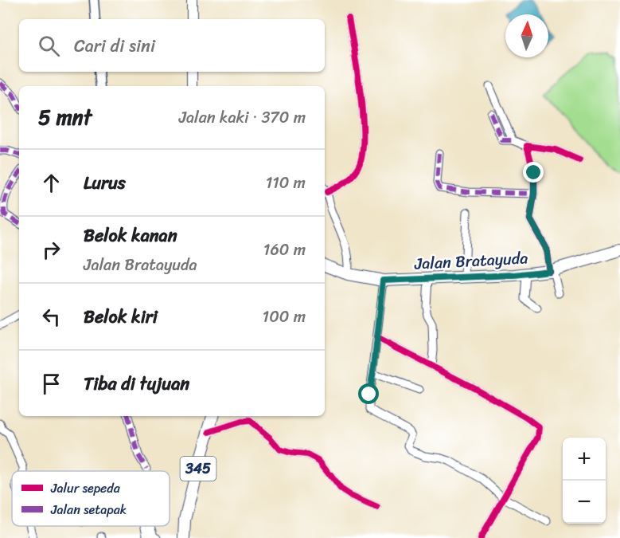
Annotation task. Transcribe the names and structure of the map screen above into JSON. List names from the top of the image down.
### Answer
{
  "streets": {
    "main road": ["Jalan Bratayuda", "345"]
  },
  "legend": ["Jalur sepeda", "Jalan setapak"],
  "north": "top",
  "page": {
    "search": "Cari di sini",
    "heading": ["5 mnt", "Jalan kaki · 370 m"],
    "list": [
      ["Lurus", "110 m"],
      ["Belok kanan", "Jalan Bratayuda", "160 m"],
      ["Belok kiri", "100 m"],
      "Tiba di tujuan"
    ],
    "map_buttons": ["+", "−"]
  }
}
